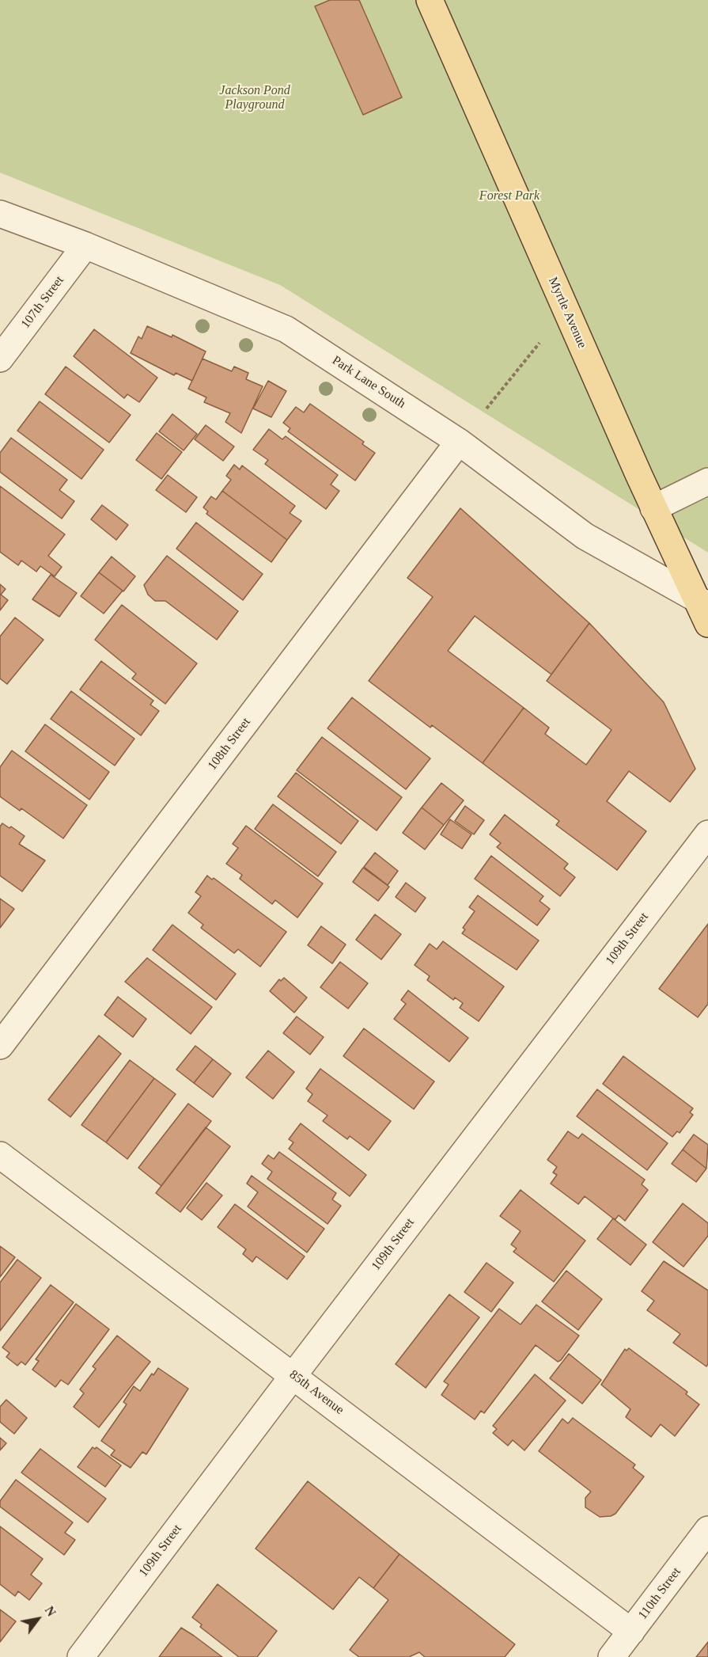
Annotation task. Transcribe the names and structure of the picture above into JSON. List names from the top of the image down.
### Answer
{
  "streets": {
    "main road": ["Myrtle Avenue"],
    "street": [
      "107th Street",
      "Park Lane South",
      "108th Street",
      "109th Street",
      "85th Avenue",
      "110th Street"
    ]
  },
  "crossings": [
    ["107th Street", "Park Lane South"],
    ["Myrtle Avenue", "Park Lane South"],
    ["Park Lane South", "108th Street"],
    ["109th Street", "85th Avenue"],
    ["85th Avenue", "110th Street"]
  ],
  "parks": ["Jackson Pond Playground", "Forest Park"],
  "north": "top right"
}
